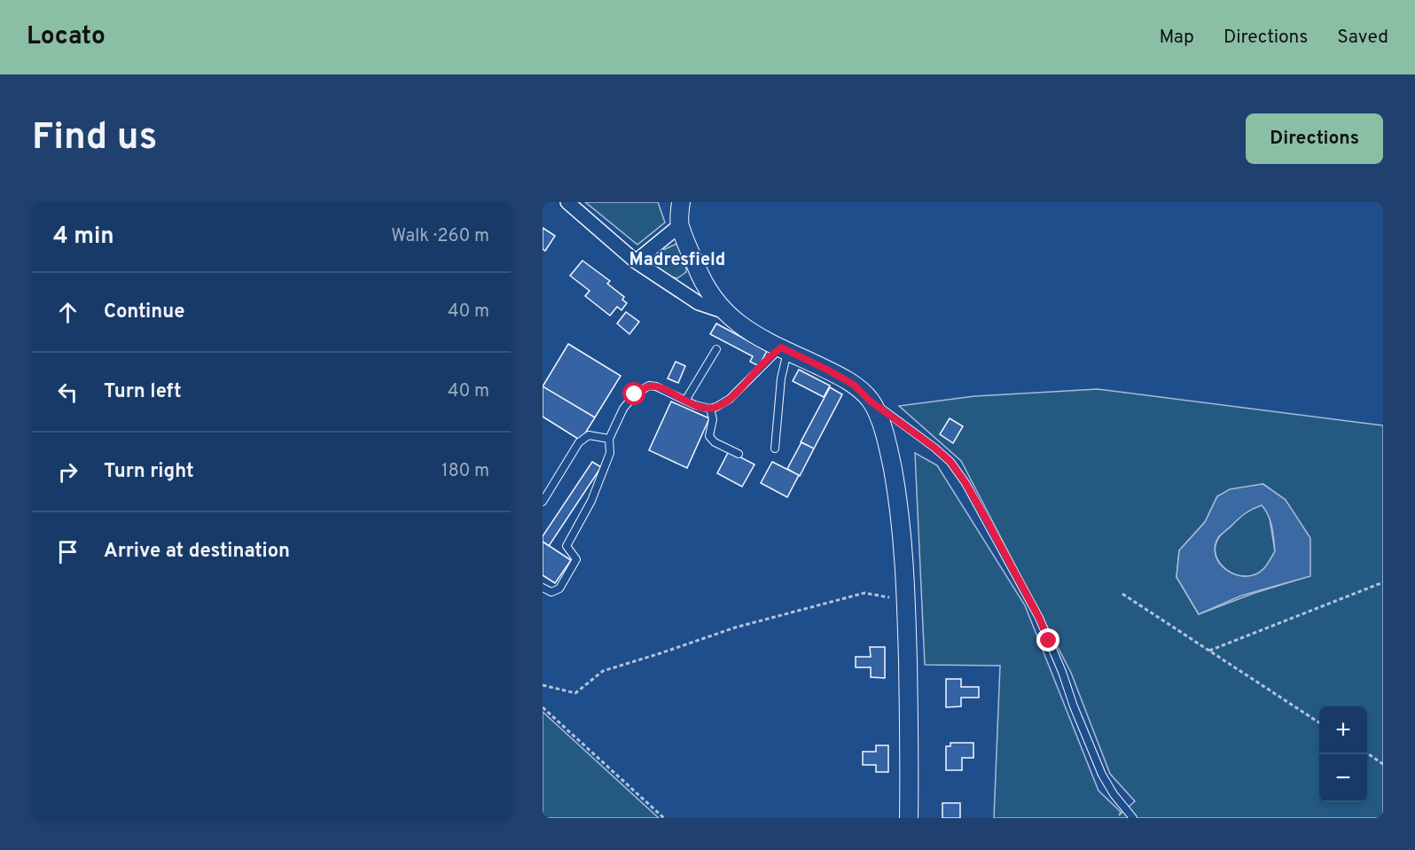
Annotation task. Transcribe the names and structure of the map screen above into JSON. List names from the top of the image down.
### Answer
{
  "districts": ["Madresfield"],
  "page": {
    "header": "Locato",
    "nav": ["Map", "Directions", "Saved"],
    "buttons": "Directions",
    "title": "Find us",
    "heading": ["4 min", "Walk · 260 m"],
    "list": [
      ["Continue", "40 m"],
      ["Turn left", "40 m"],
      ["Turn right", "180 m"],
      "Arrive at destination"
    ],
    "map_buttons": ["+", "−"]
  }
}
